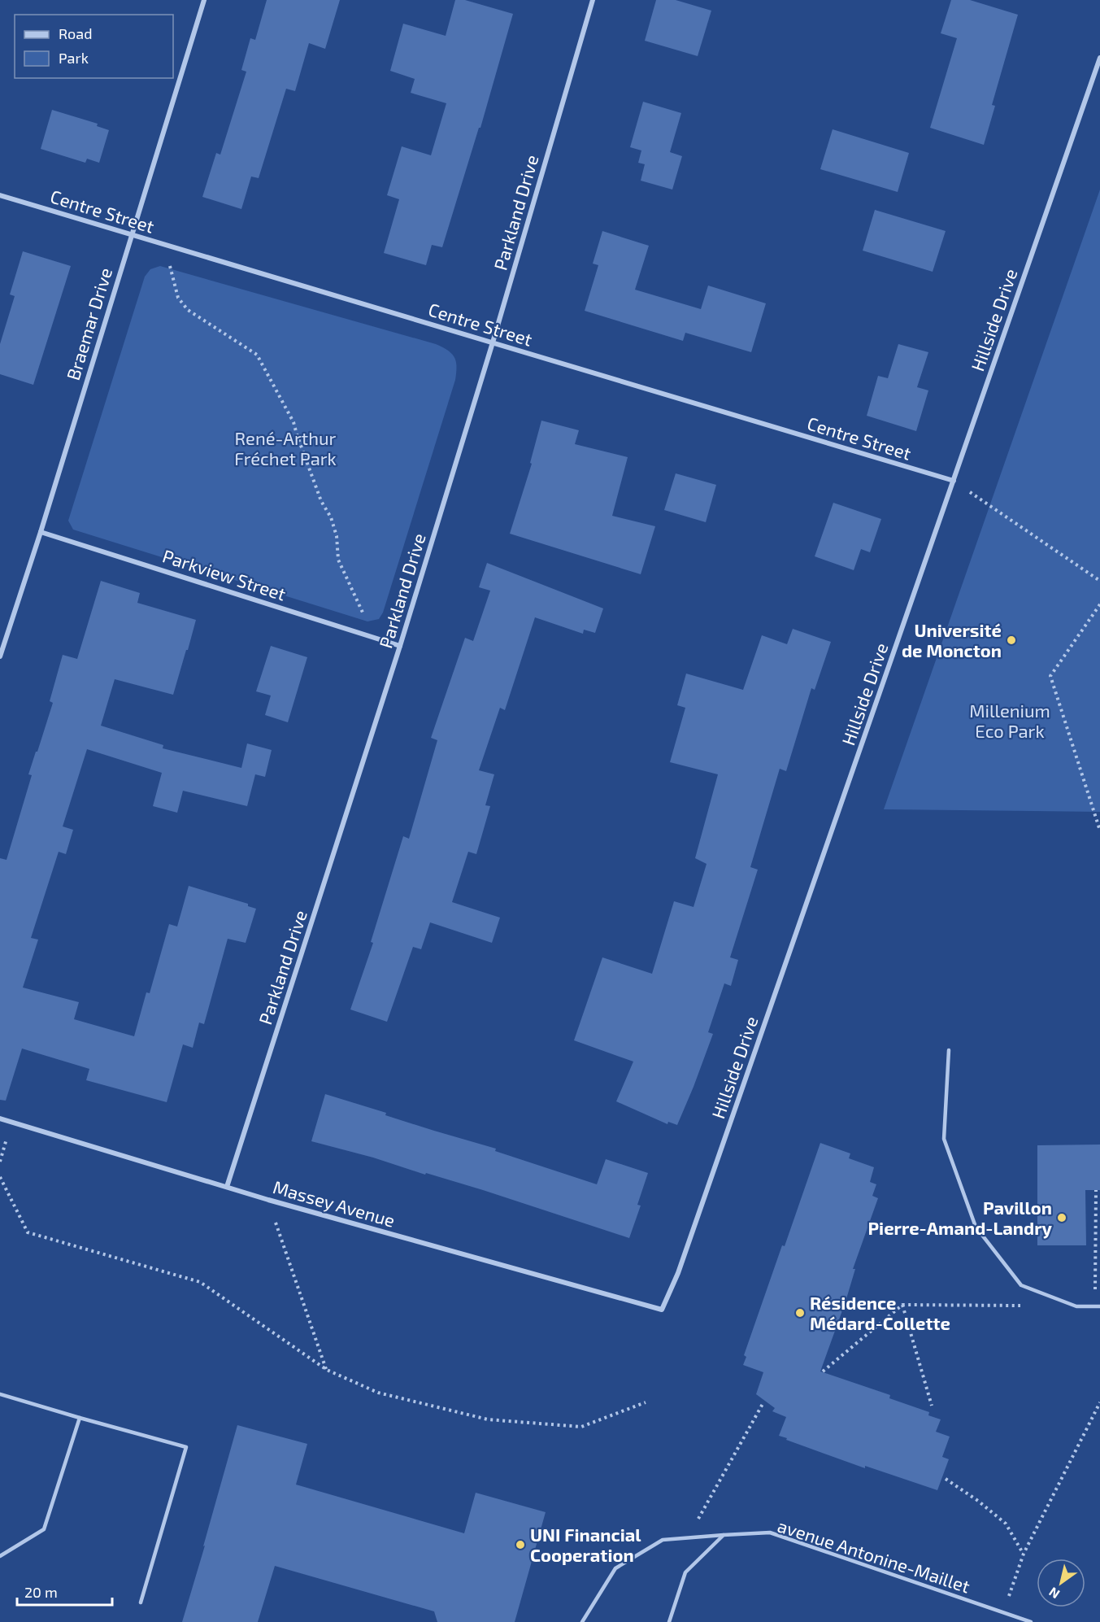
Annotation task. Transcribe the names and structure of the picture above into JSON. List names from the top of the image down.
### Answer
{
  "streets": {
    "street": [
      "Centre Street",
      "Parkland Drive",
      "Hillside Drive",
      "Braemar Drive",
      "Parkview Street",
      "Massey Avenue"
    ],
    "lane": ["avenue Antonine-Maillet"]
  },
  "crossings": [
    ["Centre Street", "Parkland Drive"],
    ["Centre Street", "Hillside Drive"],
    ["Centre Street", "Braemar Drive"],
    ["Parkland Drive", "Parkview Street"],
    ["Parkland Drive", "Massey Avenue"],
    ["Hillside Drive", "Massey Avenue"],
    ["Braemar Drive", "Parkview Street"]
  ],
  "parks": ["René-Arthur Fréchet Park", "Millenium Eco Park"],
  "places": [
    "Université de Moncton",
    "Pavillon Pierre-Amand-Landry",
    "Résidence Médard-Collette",
    "UNI Financial Cooperation"
  ],
  "legend": ["Road", "Park"],
  "scale_bar": "20 m",
  "north": "bottom left"
}
